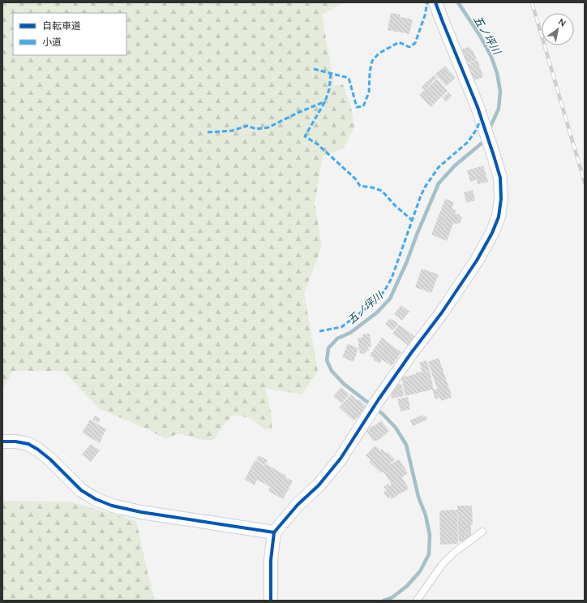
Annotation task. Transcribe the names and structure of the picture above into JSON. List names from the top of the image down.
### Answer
{
  "water": ["五ノ坪川"],
  "legend": ["自転車道", "小道"],
  "north": "top right"
}
